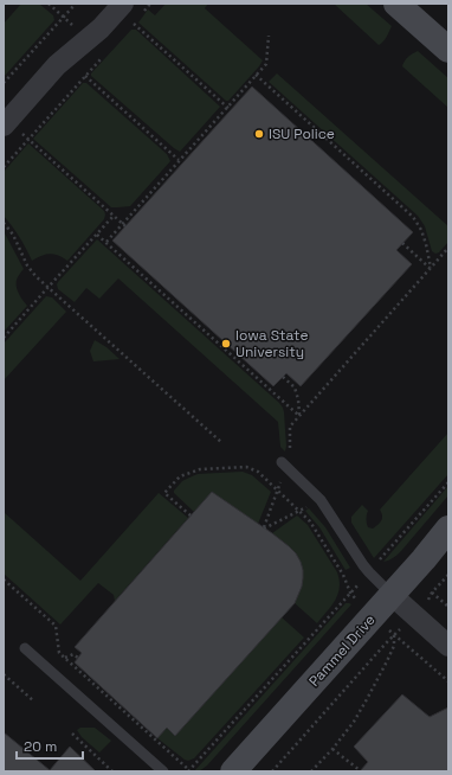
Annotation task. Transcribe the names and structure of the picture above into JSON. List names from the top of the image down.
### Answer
{
  "streets": {
    "street": ["Pammel Drive"]
  },
  "places": ["ISU Police", "Iowa State University"],
  "scale_bar": "20 m"
}
